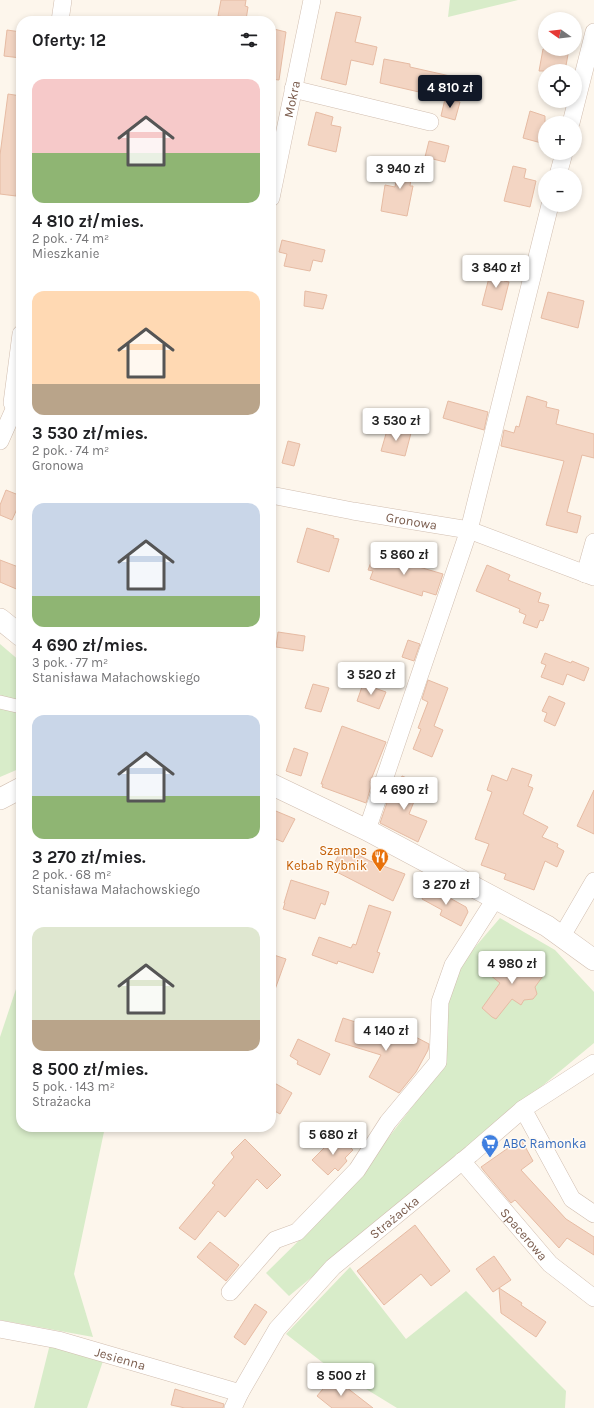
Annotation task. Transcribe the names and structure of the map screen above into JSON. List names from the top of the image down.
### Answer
{
  "streets": {
    "street": [
      "Mokra",
      "Gronowa",
      "Strażacka",
      "Spacerowa",
      "Jesienna"
    ]
  },
  "crossings": [
    ["Strażacka", "Spacerowa"],
    ["Strażacka", "Jesienna"]
  ],
  "places": {
    "restaurant": ["Szamps Kebab Rybnik"],
    "supermarket": ["ABC Ramonka"]
  },
  "north": "left",
  "page": {
    "map_buttons": ["+", "−"],
    "heading": "Oferty: 12",
    "list": [
      {
        "name": "4 810 zł/mies.",
        "note": "2 pok. · 74 m² · Mieszkanie"
      },
      {
        "name": "3 530 zł/mies.",
        "note": "2 pok. · 74 m² · Gronowa"
      },
      {
        "name": "4 690 zł/mies.",
        "note": "3 pok. · 77 m² · Stanisława Małachowskiego"
      },
      {
        "name": "3 270 zł/mies.",
        "note": "2 pok. · 68 m² · Stanisława Małachowskiego"
      },
      {
        "name": "8 500 zł/mies.",
        "note": "5 pok. · 143 m² · Strażacka"
      }
    ],
    "price": [
      "4 810 zł",
      "3 940 zł",
      "3 840 zł",
      "3 530 zł",
      "5 860 zł",
      "3 520 zł",
      "4 690 zł",
      "3 270 zł",
      "4 980 zł",
      "4 140 zł",
      "5 680 zł",
      "8 500 zł"
    ]
  }
}
